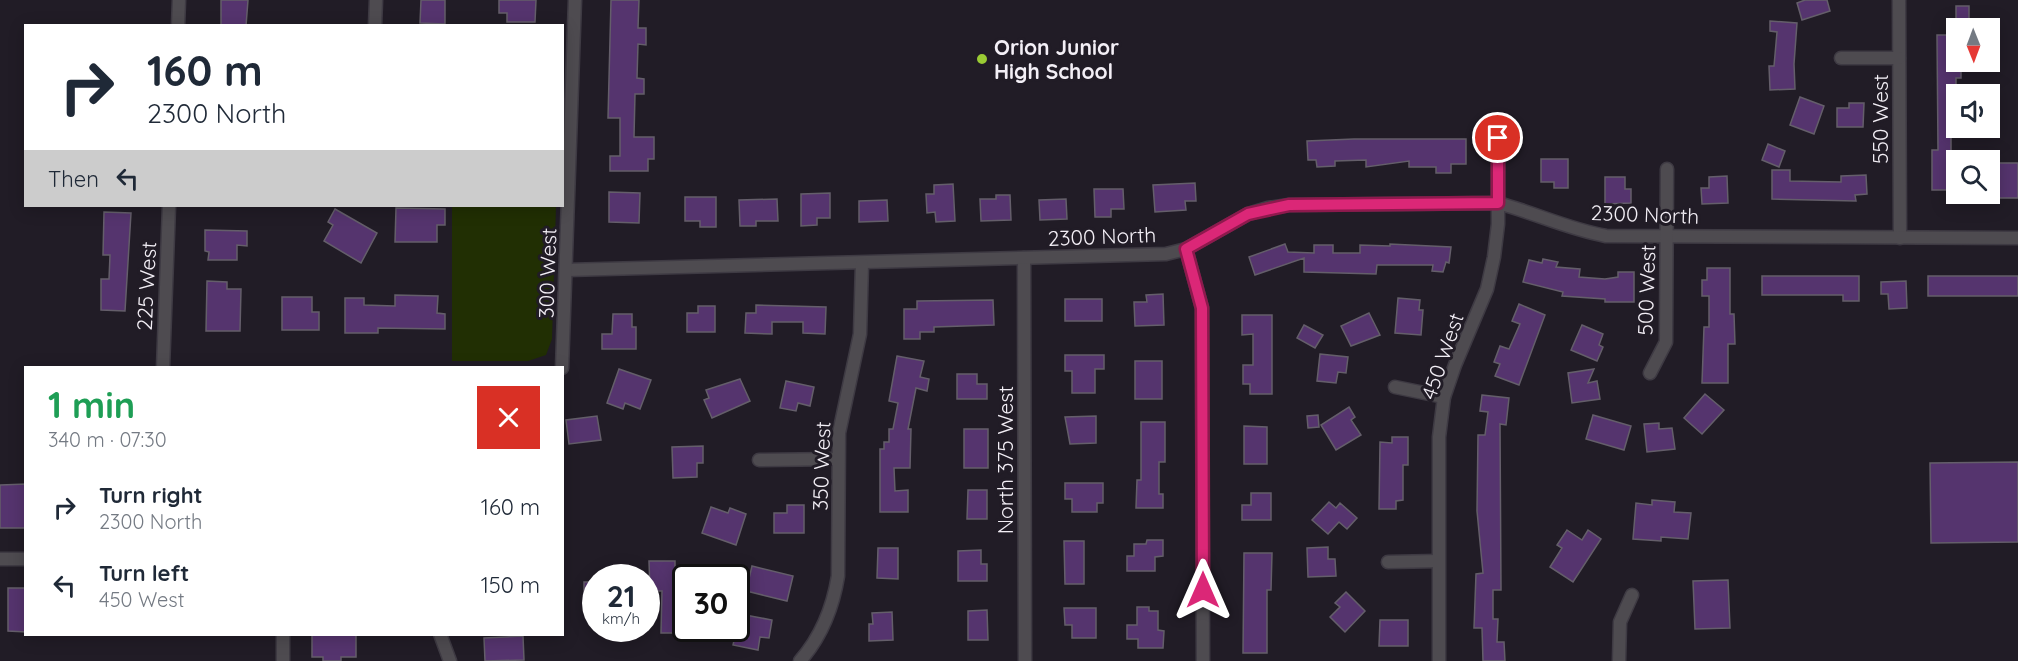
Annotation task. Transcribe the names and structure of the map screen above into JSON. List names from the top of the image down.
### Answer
{
  "streets": {
    "street": [
      "550 West",
      "2300 North",
      "300 West",
      "225 West",
      "500 West",
      "450 West",
      "North 375 West",
      "350 West"
    ]
  },
  "crossings": [
    ["550 West", "2300 North"],
    ["2300 North", "300 West"],
    ["2300 North", "500 West"],
    ["2300 North", "450 West"],
    ["2300 North", "North 375 West"],
    ["2300 North", "350 West"]
  ],
  "places": ["Orion Junior High School"],
  "north": "bottom",
  "page": {
    "turn": ["160 m", "2300 North"],
    "then": "Then",
    "heading": ["1 min", "340 m · 07:30"],
    "list": [
      {
        "name": "Turn right",
        "note": "2300 North",
        "value": "160 m"
      },
      {
        "name": "Turn left",
        "note": "450 West",
        "value": "150 m"
      }
    ],
    "speed": "21 km/h",
    "limit": "30"
  }
}
